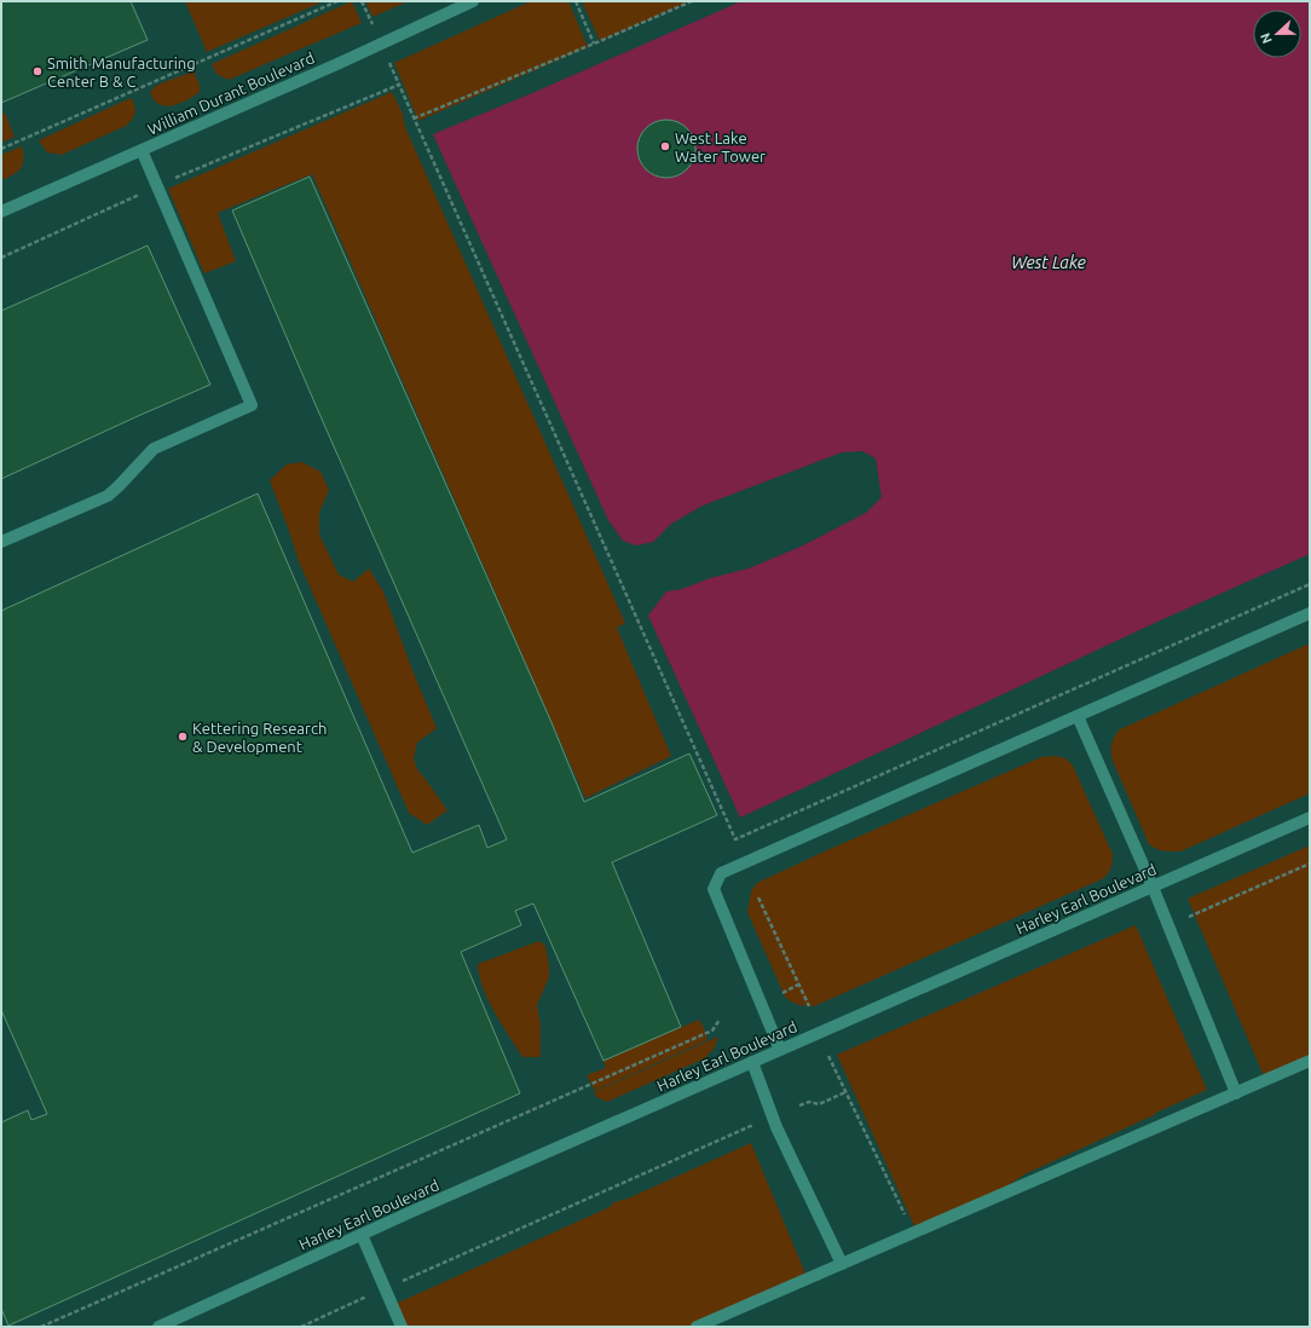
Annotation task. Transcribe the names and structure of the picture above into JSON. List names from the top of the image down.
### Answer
{
  "streets": {
    "lane": ["William Durant Boulevard", "Harley Earl Boulevard"]
  },
  "water": ["West Lake"],
  "places": ["Smith Manufacturing Center B & C", "West Lake Water Tower", "Kettering Research & Development"],
  "north": "left"
}
